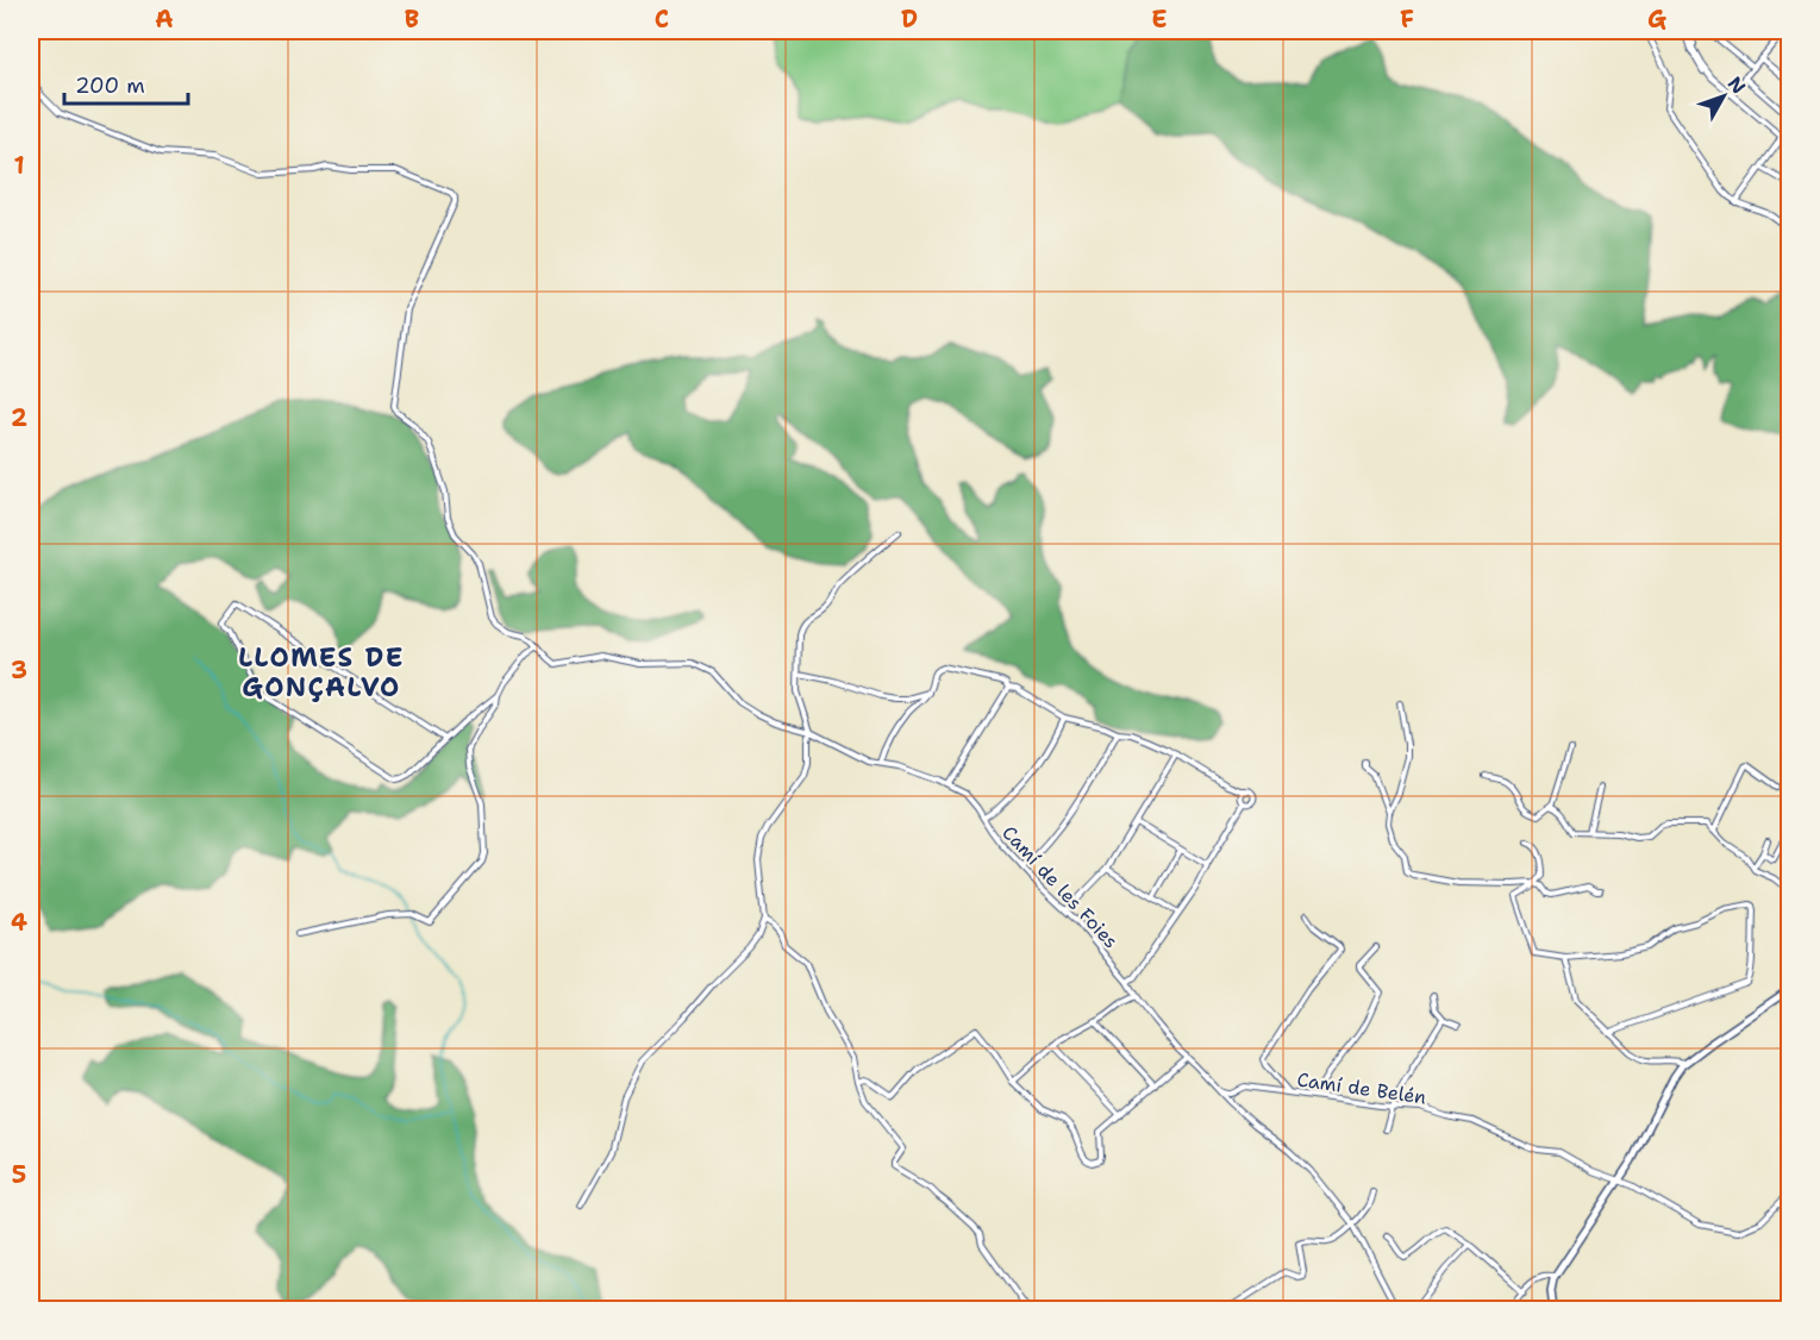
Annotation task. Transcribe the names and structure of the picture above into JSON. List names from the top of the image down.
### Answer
{
  "streets": {
    "street": ["Camí de les Foies", "Camí de Belén"]
  },
  "crossings": [
    ["Camí de les Foies", "Camí de Belén"]
  ],
  "districts": ["LLOMES DE GONÇALVO"],
  "scale_bar": "200 m",
  "north": "top right",
  "grid": {
    "columns": [
      "A",
      "B",
      "C",
      "D",
      "E",
      "F",
      "G"
    ],
    "rows": [
      "1",
      "2",
      "3",
      "4",
      "5"
    ]
  }
}
